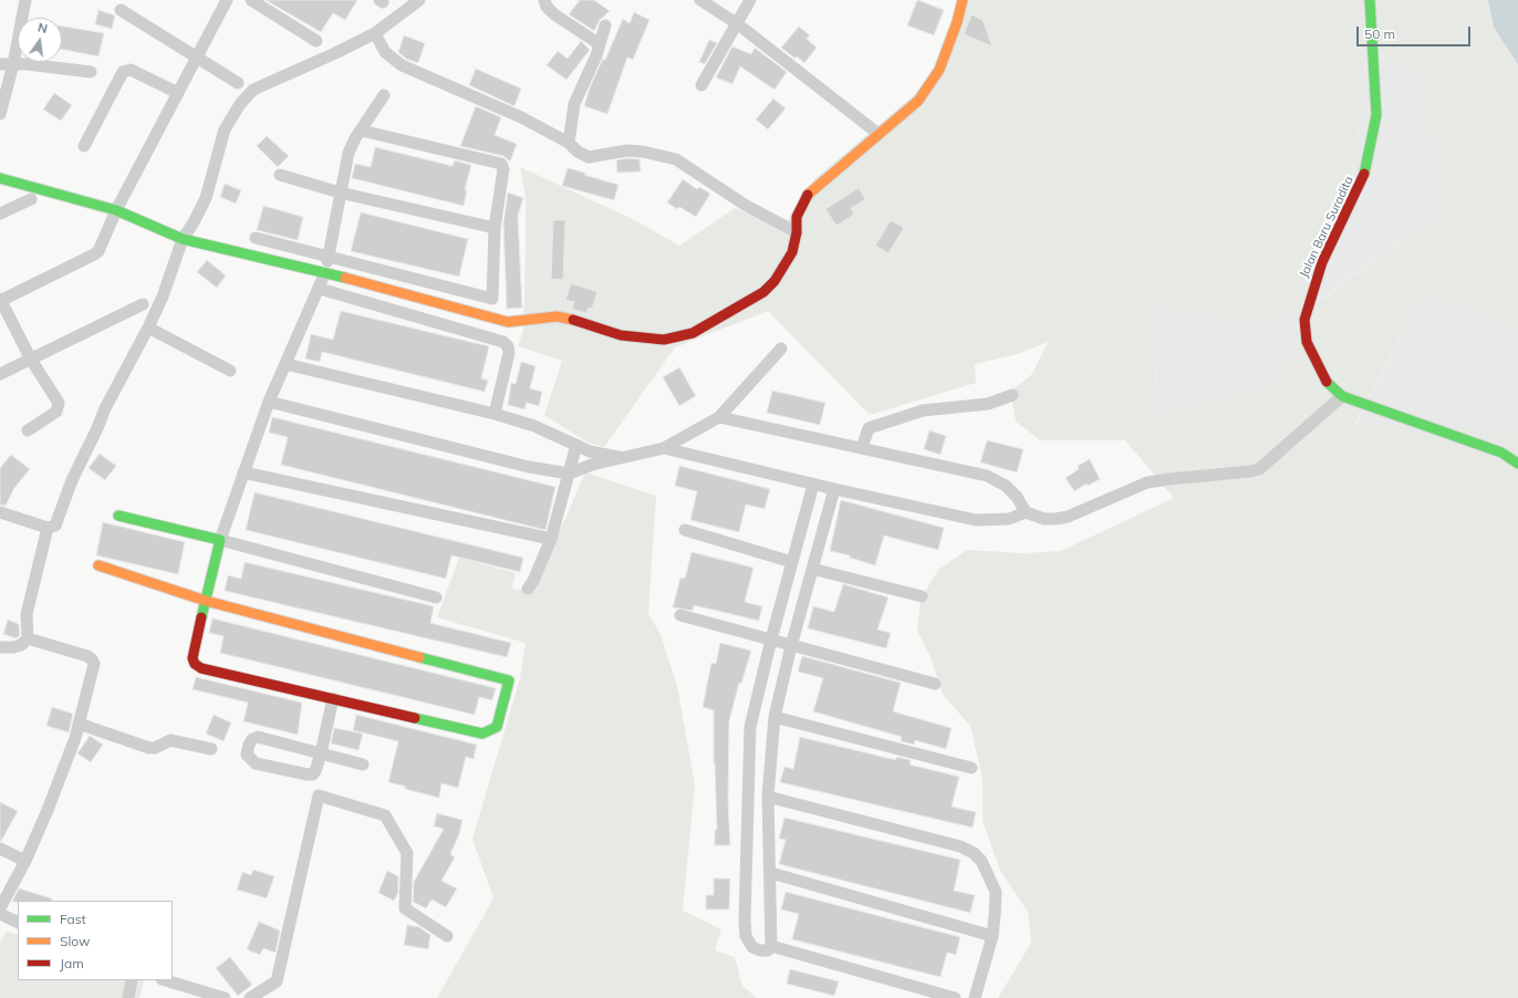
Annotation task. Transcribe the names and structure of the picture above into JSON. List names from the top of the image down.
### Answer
{
  "streets": {
    "street": ["Jalan Baru Suradita"]
  },
  "legend": ["Fast", "Slow", "Jam"],
  "scale_bar": "50 m",
  "north": "top"
}
